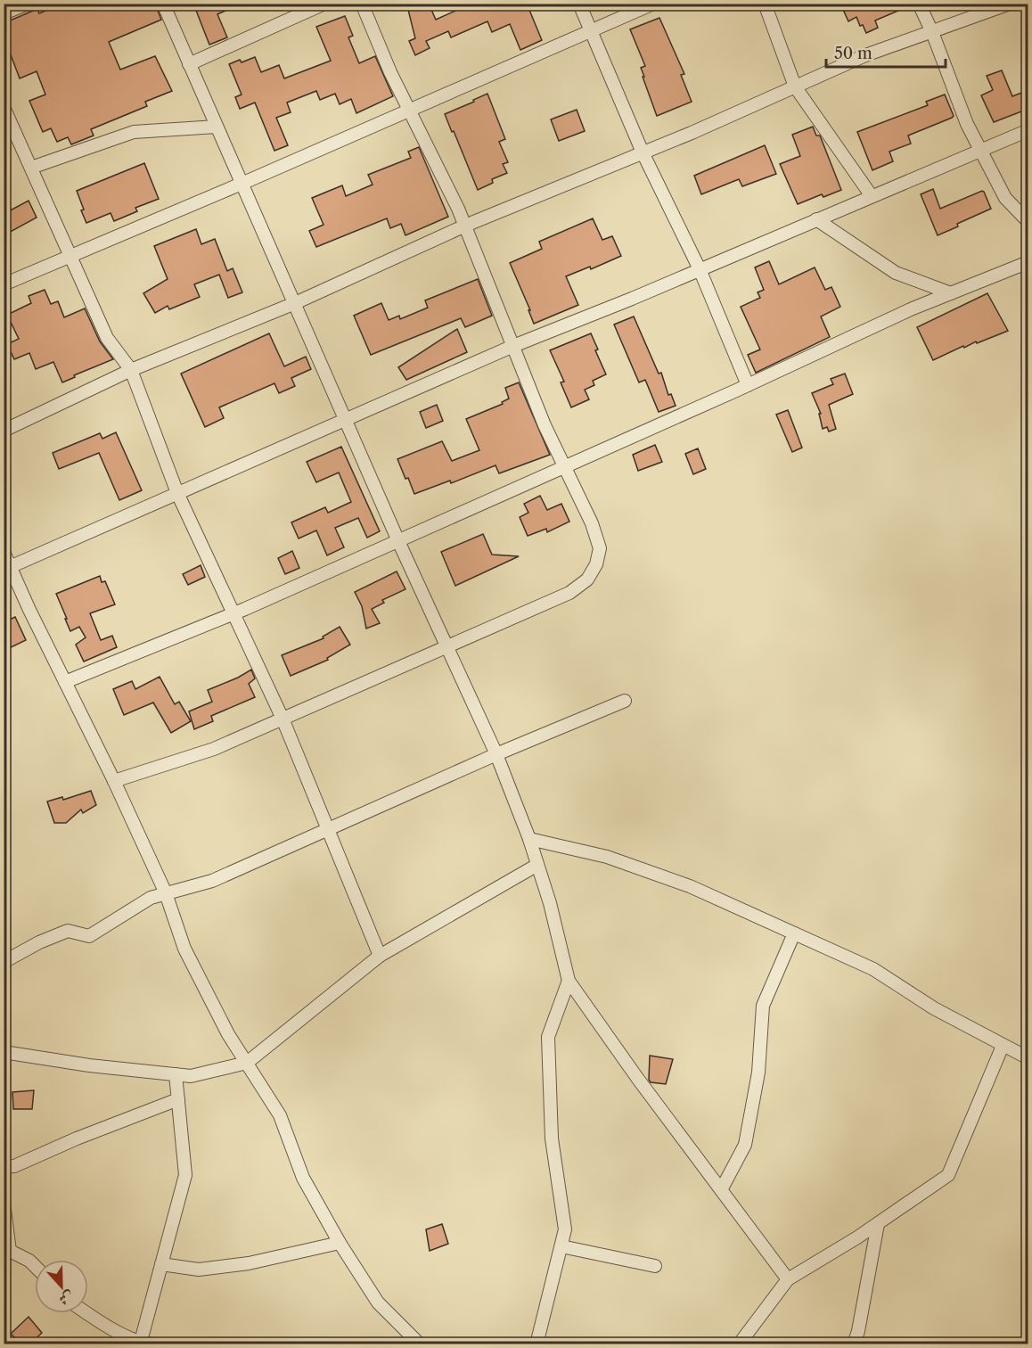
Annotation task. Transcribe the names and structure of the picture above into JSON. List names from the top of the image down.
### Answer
{
  "scale_bar": "50 m",
  "north": "bottom"
}
